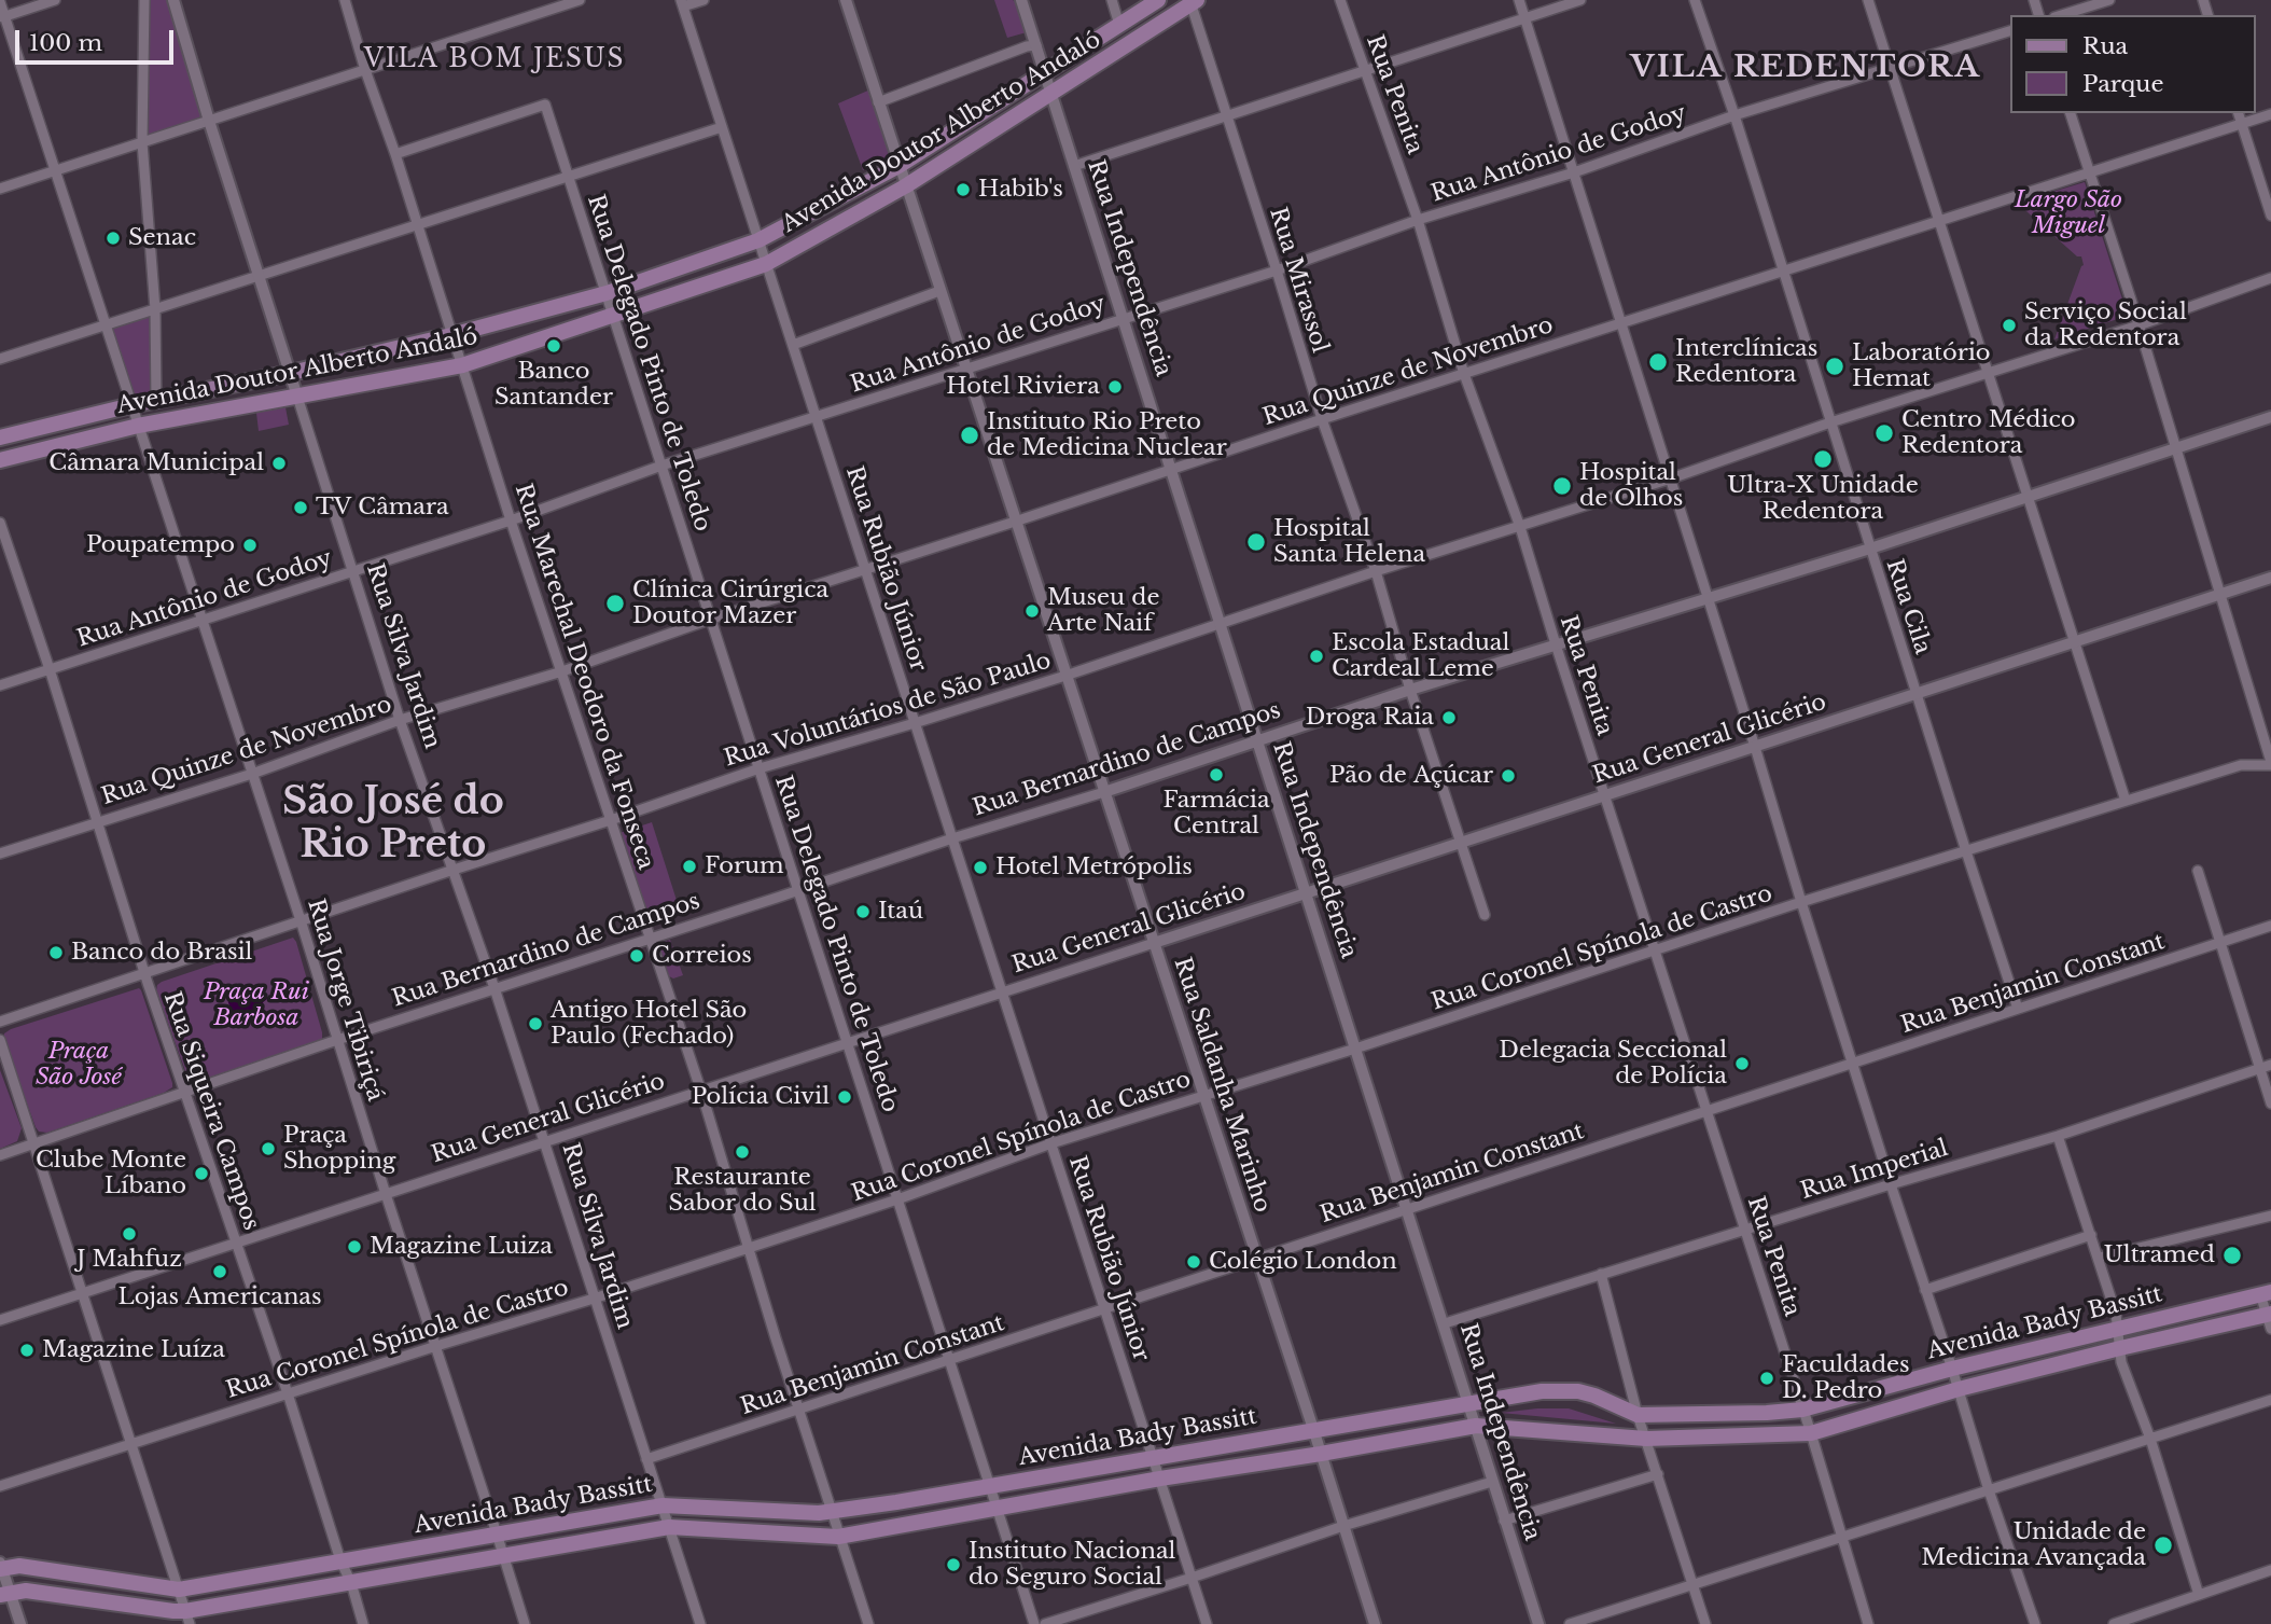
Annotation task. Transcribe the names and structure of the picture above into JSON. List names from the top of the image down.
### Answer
{
  "streets": {
    "main road": ["Avenida Doutor Alberto Andaló", "Avenida Bady Bassitt"],
    "street": [
      "Rua Penita",
      "Rua Antônio de Godoy",
      "Rua Independência",
      "Rua Mirassol",
      "Rua Delegado Pinto de Toledo",
      "Rua Quinze de Novembro",
      "Rua Rubião Júnior",
      "Rua Cila",
      "Rua Silva Jardim",
      "Rua Marechal Deodoro da Fonseca",
      "Rua Voluntários de São Paulo",
      "Rua General Glicério",
      "Rua Bernardino de Campos",
      "Rua Coronel Spínola de Castro",
      "Rua Benjamin Constant",
      "Rua Jorge Tibiriçá",
      "Rua Saldanha Marinho",
      "Rua Siqueira Campos",
      "Rua Imperial"
    ]
  },
  "crossings": [
    ["Rua Penita", "Rua Antônio de Godoy"],
    ["Rua Penita", "Rua Quinze de Novembro"],
    ["Rua Penita", "Rua Voluntários de São Paulo"],
    ["Rua Penita", "Rua General Glicério"],
    ["Rua Penita", "Rua Bernardino de Campos"],
    ["Rua Penita", "Rua Coronel Spínola de Castro"],
    ["Rua Penita", "Rua Benjamin Constant"],
    ["Rua Penita", "Rua Imperial"],
    ["Rua Penita", "Avenida Bady Bassitt"],
    ["Avenida Doutor Alberto Andaló", "Rua Independência"],
    ["Avenida Doutor Alberto Andaló", "Rua Mirassol"],
    ["Avenida Doutor Alberto Andaló", "Rua Delegado Pinto de Toledo"],
    ["Avenida Doutor Alberto Andaló", "Rua Rubião Júnior"],
    ["Avenida Doutor Alberto Andaló", "Rua Silva Jardim"],
    ["Avenida Doutor Alberto Andaló", "Rua Marechal Deodoro da Fonseca"],
    ["Avenida Doutor Alberto Andaló", "Rua Jorge Tibiriçá"],
    ["Avenida Doutor Alberto Andaló", "Rua Saldanha Marinho"],
    ["Rua Antônio de Godoy", "Rua Independência"],
    ["Rua Antônio de Godoy", "Rua Mirassol"],
    ["Rua Antônio de Godoy", "Rua Delegado Pinto de Toledo"],
    ["Rua Antônio de Godoy", "Rua Rubião Júnior"],
    ["Rua Antônio de Godoy", "Rua Cila"],
    ["Rua Antônio de Godoy", "Rua Silva Jardim"],
    ["Rua Antônio de Godoy", "Rua Marechal Deodoro da Fonseca"],
    ["Rua Antônio de Godoy", "Rua Jorge Tibiriçá"],
    ["Rua Antônio de Godoy", "Rua Saldanha Marinho"],
    ["Rua Antônio de Godoy", "Rua Siqueira Campos"],
    ["Rua Independência", "Rua Quinze de Novembro"],
    ["Rua Independência", "Rua Voluntários de São Paulo"],
    ["Rua Independência", "Rua General Glicério"],
    ["Rua Independência", "Rua Bernardino de Campos"],
    ["Rua Independência", "Rua Coronel Spínola de Castro"],
    ["Rua Independência", "Rua Benjamin Constant"],
    ["Rua Independência", "Rua Imperial"],
    ["Rua Independência", "Avenida Bady Bassitt"],
    ["Rua Mirassol", "Rua Quinze de Novembro"],
    ["Rua Mirassol", "Rua Voluntários de São Paulo"],
    ["Rua Mirassol", "Rua General Glicério"],
    ["Rua Mirassol", "Rua Bernardino de Campos"],
    ["Rua Delegado Pinto de Toledo", "Rua Quinze de Novembro"],
    ["Rua Delegado Pinto de Toledo", "Rua Marechal Deodoro da Fonseca"],
    ["Rua Delegado Pinto de Toledo", "Rua Voluntários de São Paulo"],
    ["Rua Delegado Pinto de Toledo", "Rua General Glicério"],
    ["Rua Delegado Pinto de Toledo", "Rua Bernardino de Campos"],
    ["Rua Delegado Pinto de Toledo", "Rua Coronel Spínola de Castro"],
    ["Rua Delegado Pinto de Toledo", "Rua Benjamin Constant"],
    ["Rua Delegado Pinto de Toledo", "Avenida Bady Bassitt"],
    ["Rua Quinze de Novembro", "Rua Rubião Júnior"],
    ["Rua Quinze de Novembro", "Rua Cila"],
    ["Rua Quinze de Novembro", "Rua Silva Jardim"],
    ["Rua Quinze de Novembro", "Rua Marechal Deodoro da Fonseca"],
    ["Rua Quinze de Novembro", "Rua Jorge Tibiriçá"],
    ["Rua Quinze de Novembro", "Rua Saldanha Marinho"],
    ["Rua Quinze de Novembro", "Rua Siqueira Campos"],
    ["Rua Rubião Júnior", "Rua Voluntários de São Paulo"],
    ["Rua Rubião Júnior", "Rua General Glicério"],
    ["Rua Rubião Júnior", "Rua Bernardino de Campos"],
    ["Rua Rubião Júnior", "Rua Coronel Spínola de Castro"],
    ["Rua Rubião Júnior", "Rua Benjamin Constant"],
    ["Rua Rubião Júnior", "Avenida Bady Bassitt"],
    ["Rua Cila", "Rua Voluntários de São Paulo"],
    ["Rua Cila", "Rua General Glicério"],
    ["Rua Cila", "Rua Bernardino de Campos"],
    ["Rua Cila", "Rua Coronel Spínola de Castro"],
    ["Rua Cila", "Rua Benjamin Constant"],
    ["Rua Silva Jardim", "Rua Voluntários de São Paulo"],
    ["Rua Silva Jardim", "Rua General Glicério"],
    ["Rua Silva Jardim", "Rua Bernardino de Campos"],
    ["Rua Silva Jardim", "Rua Coronel Spínola de Castro"],
    ["Rua Silva Jardim", "Rua Benjamin Constant"],
    ["Rua Silva Jardim", "Avenida Bady Bassitt"],
    ["Rua Marechal Deodoro da Fonseca", "Rua Voluntários de São Paulo"],
    ["Rua Marechal Deodoro da Fonseca", "Rua General Glicério"],
    ["Rua Marechal Deodoro da Fonseca", "Rua Bernardino de Campos"],
    ["Rua Marechal Deodoro da Fonseca", "Rua Coronel Spínola de Castro"],
    ["Rua Marechal Deodoro da Fonseca", "Rua Benjamin Constant"],
    ["Rua Marechal Deodoro da Fonseca", "Avenida Bady Bassitt"],
    ["Rua Voluntários de São Paulo", "Rua Jorge Tibiriçá"],
    ["Rua Voluntários de São Paulo", "Rua Saldanha Marinho"],
    ["Rua Voluntários de São Paulo", "Rua Siqueira Campos"],
    ["Rua General Glicério", "Rua Jorge Tibiriçá"],
    ["Rua General Glicério", "Rua Saldanha Marinho"],
    ["Rua General Glicério", "Rua Siqueira Campos"],
    ["Rua Bernardino de Campos", "Rua Jorge Tibiriçá"],
    ["Rua Bernardino de Campos", "Rua Saldanha Marinho"],
    ["Rua Bernardino de Campos", "Rua Siqueira Campos"],
    ["Rua Coronel Spínola de Castro", "Rua Jorge Tibiriçá"],
    ["Rua Coronel Spínola de Castro", "Rua Saldanha Marinho"],
    ["Rua Coronel Spínola de Castro", "Rua Siqueira Campos"],
    ["Rua Benjamin Constant", "Rua Saldanha Marinho"],
    ["Rua Jorge Tibiriçá", "Avenida Bady Bassitt"],
    ["Rua Saldanha Marinho", "Avenida Bady Bassitt"],
    ["Rua Siqueira Campos", "Avenida Bady Bassitt"]
  ],
  "districts": ["VILA BOM JESUS", "VILA REDENTORA", "São José do Rio Preto"],
  "parks": ["Largo São Miguel", "Praça Rui Barbosa", "Praça São José"],
  "places": [
    "Habib's",
    "Senac",
    "Serviço Social da Redentora",
    "Banco Santander",
    "Interclínicas Redentora",
    "Laboratório Hemat",
    "Hotel Riviera",
    "Centro Médico Redentora",
    "Instituto Rio Preto de Medicina Nuclear",
    "Ultra-X Unidade Redentora",
    "Câmara Municipal",
    "Hospital de Olhos",
    "TV Câmara",
    "Hospital Santa Helena",
    "Poupatempo",
    "Clínica Cirúrgica Doutor Mazer",
    "Museu de Arte Naif",
    "Escola Estadual Cardeal Leme",
    "Droga Raia",
    "Farmácia Central",
    "Pão de Açúcar",
    "Forum",
    "Hotel Metrópolis",
    "Itaú",
    "Banco do Brasil",
    "Correios",
    "Antigo Hotel São Paulo (Fechado)",
    "Delegacia Seccional de Polícia",
    "Polícia Civil",
    "Praça Shopping",
    "Restaurante Sabor do Sul",
    "Clube Monte Líbano",
    "J Mahfuz",
    "Magazine Luiza",
    "Ultramed",
    "Colégio London",
    "Lojas Americanas",
    "Magazine Luíza",
    "Faculdades D. Pedro",
    "Unidade de Medicina Avançada",
    "Instituto Nacional do Seguro Social"
  ],
  "legend": ["Rua", "Parque"],
  "scale_bar": "100 m"
}
